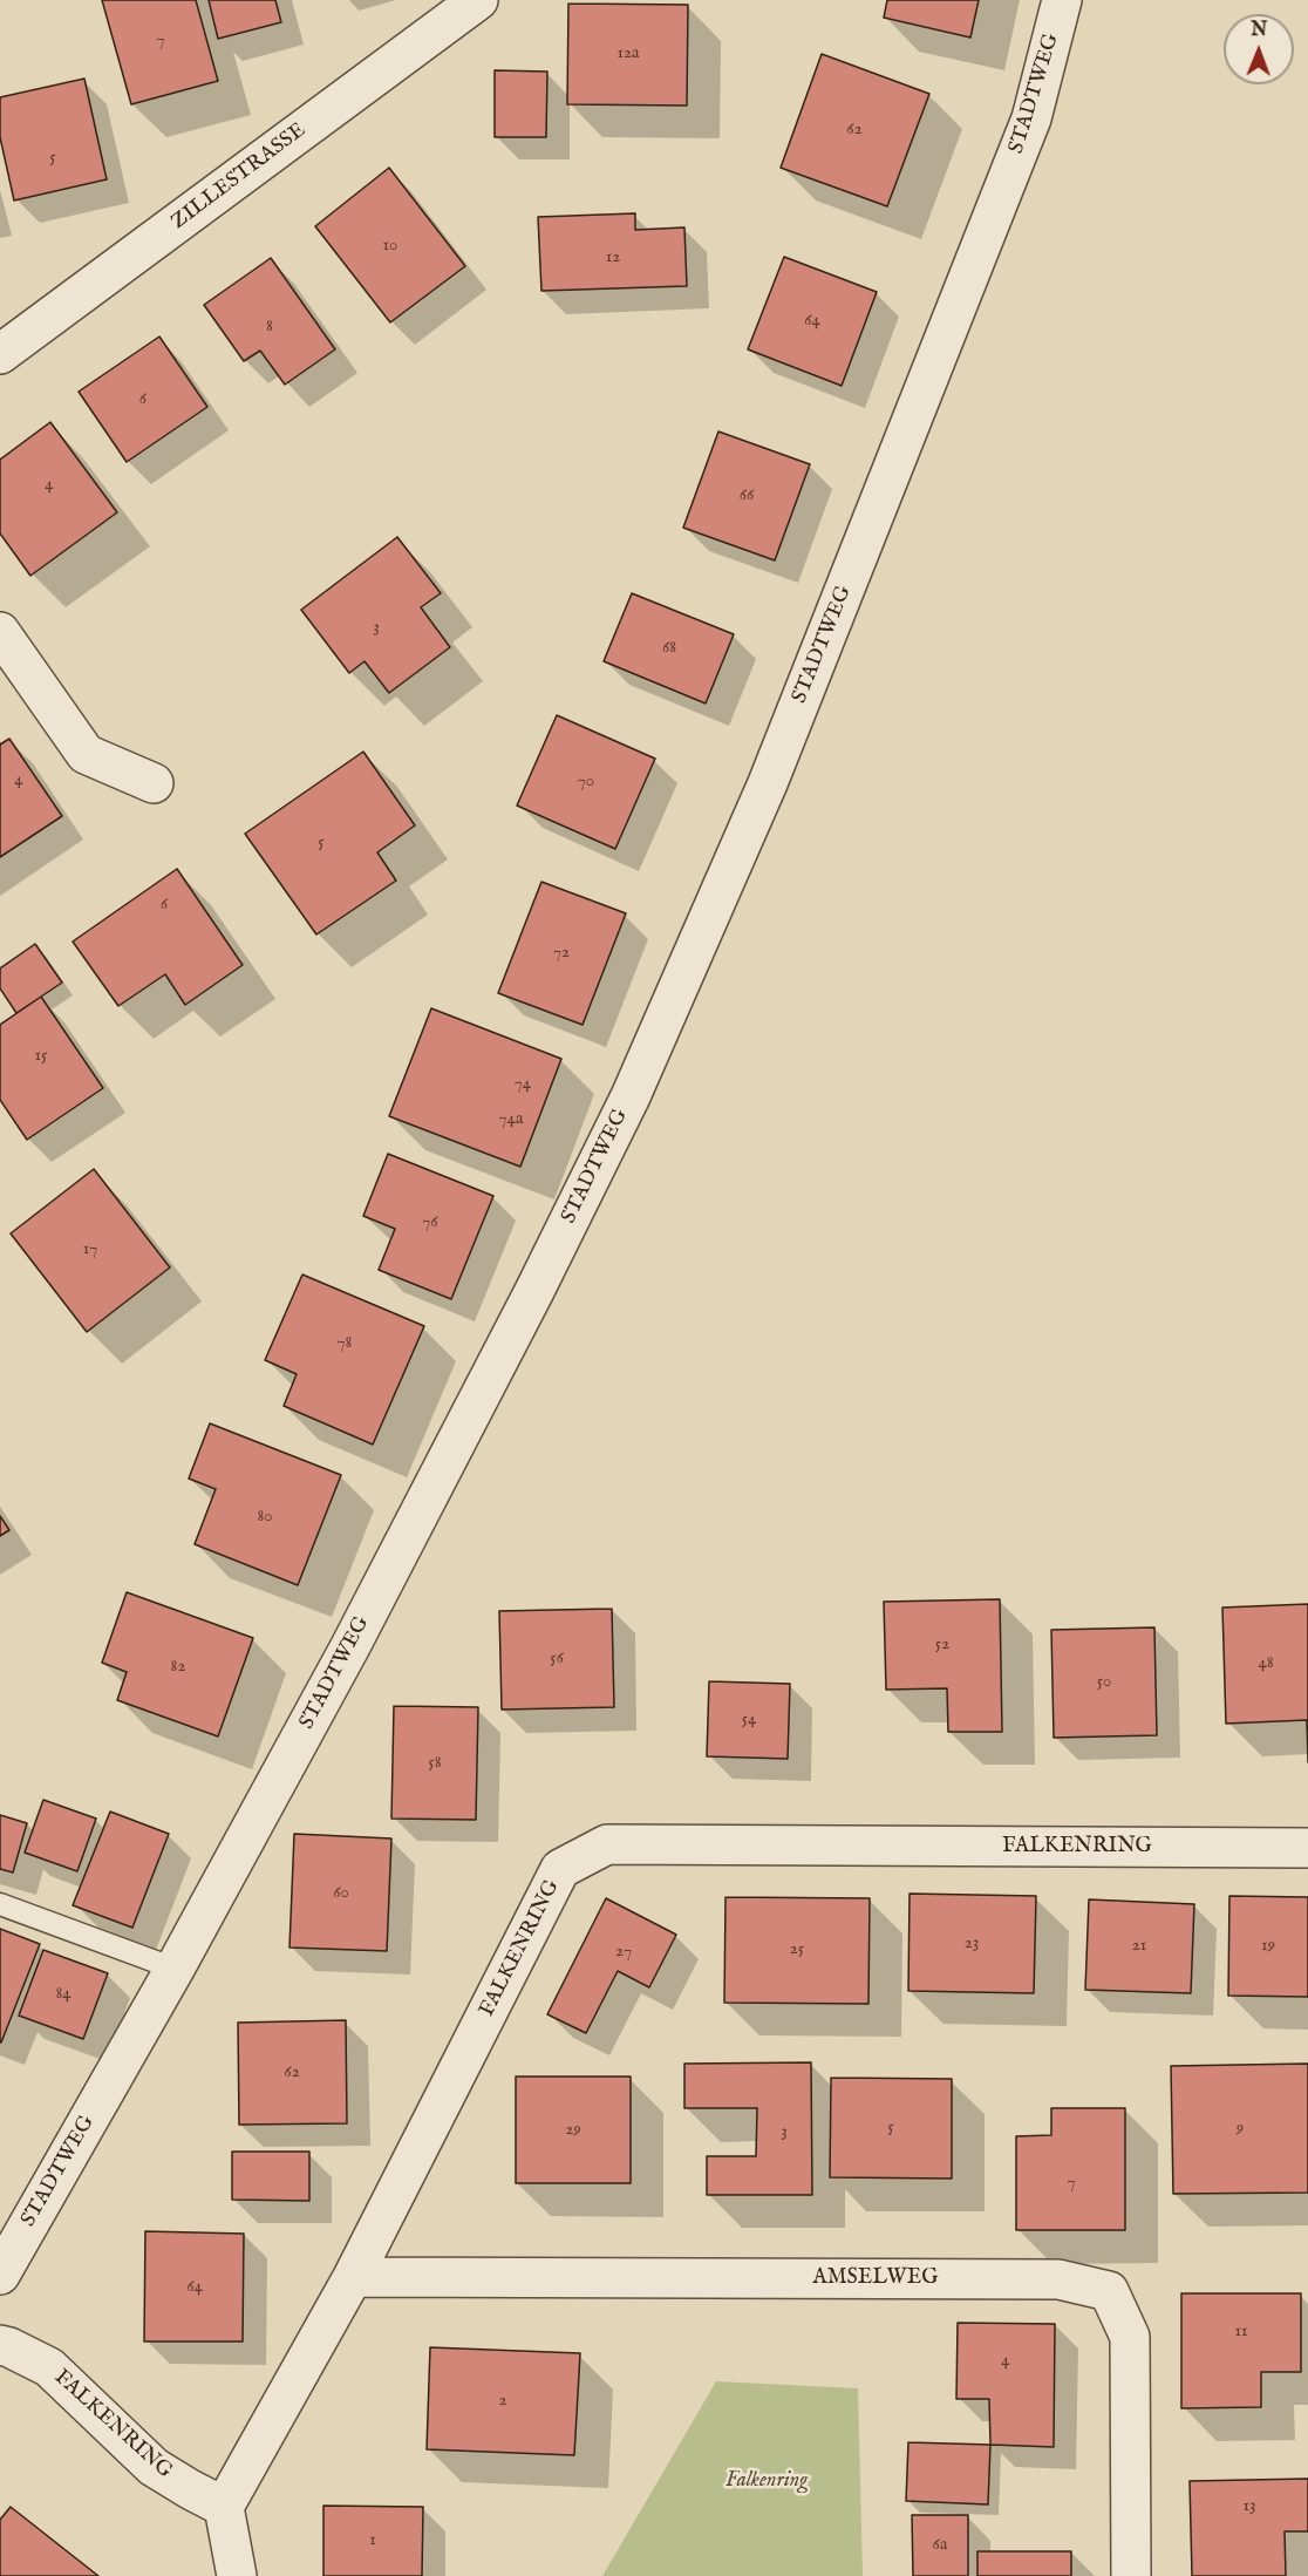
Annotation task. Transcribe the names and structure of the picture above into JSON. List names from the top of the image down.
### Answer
{
  "streets": {
    "street": [
      "STADTWEG",
      "ZILLESTRASSE",
      "FALKENRING",
      "AMSELWEG"
    ]
  },
  "crossings": [
    ["FALKENRING", "AMSELWEG"]
  ],
  "parks": ["Falkenring"],
  "house_numbers": [
    "7",
    "12a",
    "62",
    "5",
    "10",
    "12",
    "64",
    "8",
    "6",
    "4",
    "66",
    "3",
    "68",
    "4",
    "70",
    "5",
    "6",
    "72",
    "15",
    "74",
    "74a",
    "76",
    "17",
    "78",
    "80",
    "52",
    "56",
    "48",
    "82",
    "50",
    "54",
    "58",
    "60",
    "23",
    "21",
    "19",
    "25",
    "27",
    "84",
    "62",
    "5",
    "9",
    "29",
    "3",
    "7",
    "64",
    "11",
    "4",
    "2",
    "13",
    "1",
    "6a"
  ],
  "north": "top"
}
